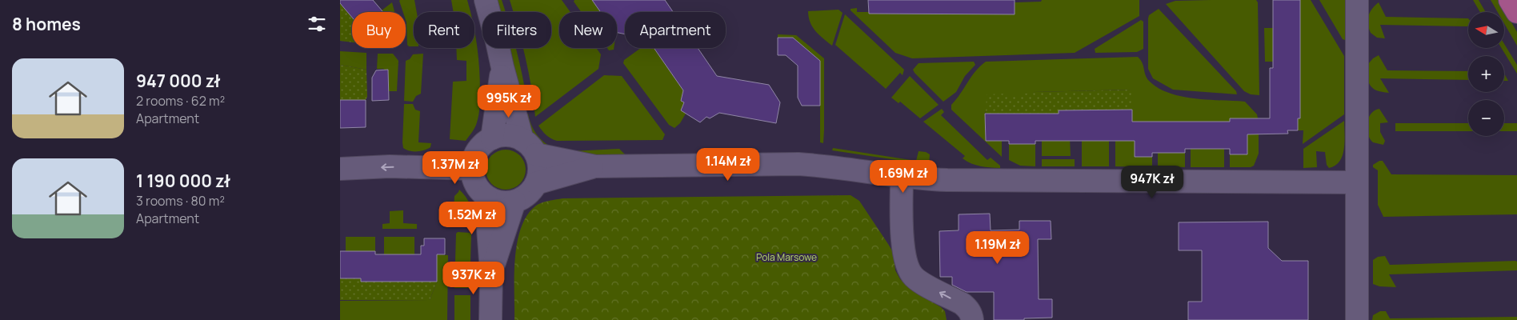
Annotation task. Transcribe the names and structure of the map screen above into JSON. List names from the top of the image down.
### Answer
{
  "parks": ["Pola Marsowe"],
  "north": "left",
  "page": {
    "heading": "8 homes",
    "map_buttons": ["+", "−"],
    "chip": [
      "Buy",
      "Rent",
      "Filters",
      "New",
      "Apartment"
    ],
    "list": [
      {
        "name": "947 000 zł",
        "note": "2 rooms · 62 m² · Apartment"
      },
      {
        "name": "1 190 000 zł",
        "note": "3 rooms · 80 m² · Apartment"
      }
    ],
    "price": [
      "995K zł",
      "1.14M zł",
      "1.37M zł",
      "1.69M zł",
      "947K zł",
      "1.52M zł",
      "1.19M zł",
      "937K zł"
    ]
  }
}
